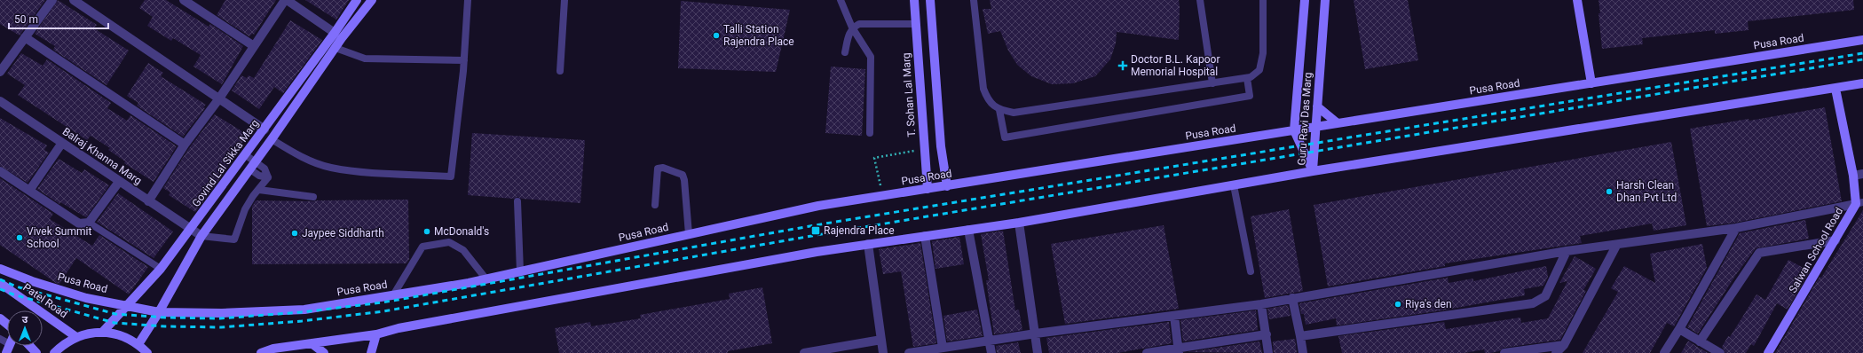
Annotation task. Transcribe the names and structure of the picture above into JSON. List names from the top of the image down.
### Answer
{
  "streets": {
    "main road": [
      "Pusa Road",
      "T. Sohan Lal Marg",
      "Guru Ravi Das Marg",
      "Govind Lal Sikka Marg",
      "Salwan School Road",
      "Patel Road"
    ],
    "street": ["Balraj Khanna Marg"]
  },
  "crossings": [
    ["Pusa Road", "T. Sohan Lal Marg"],
    ["Pusa Road", "Guru Ravi Das Marg"],
    ["Pusa Road", "Govind Lal Sikka Marg"],
    ["Balraj Khanna Marg", "Govind Lal Sikka Marg"]
  ],
  "places": {
    "other": [
      "Talli Station Rajendra Place",
      "Harsh Clean Dhan Pvt Ltd",
      "McDonald's",
      "Jaypee Siddharth",
      "Vivek Summit School",
      "Riya's den"
    ],
    "health": ["Doctor B.L. Kapoor Memorial Hospital"],
    "transit": ["Rajendra Place"]
  },
  "scale_bar": "50 m",
  "north": "top"
}
